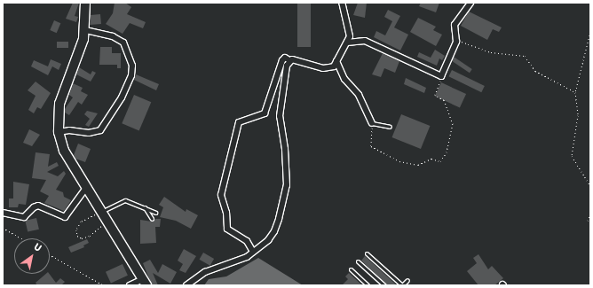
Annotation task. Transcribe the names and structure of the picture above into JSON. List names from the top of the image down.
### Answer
{
  "north": "top right"
}
